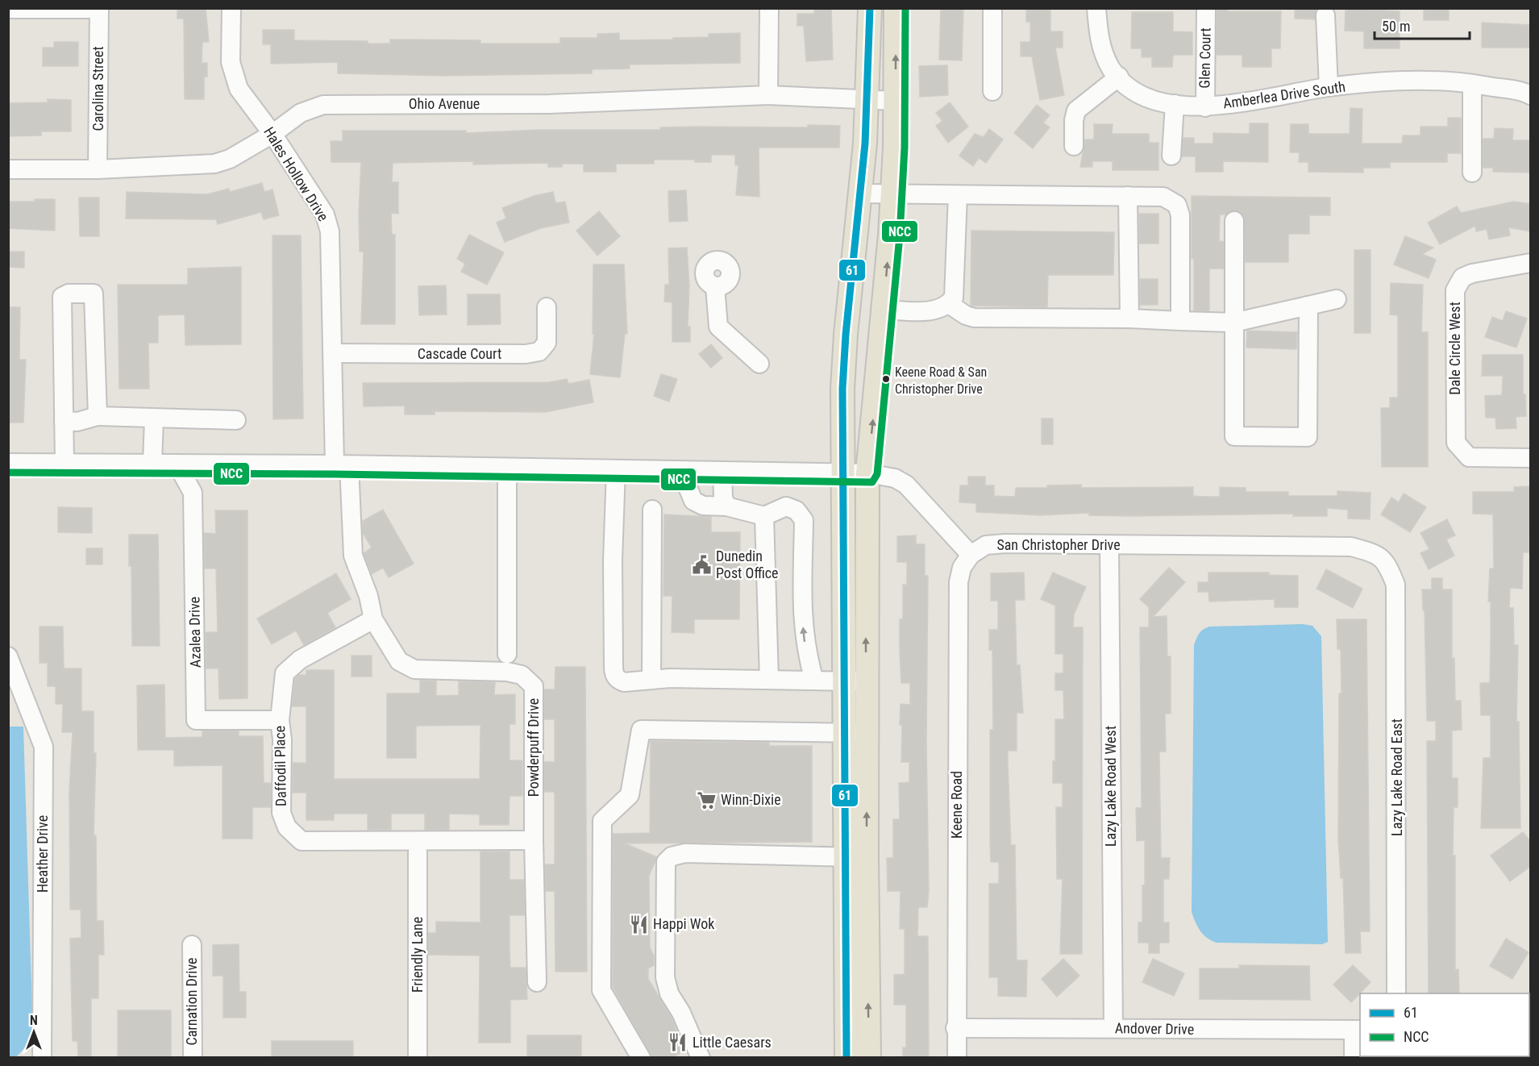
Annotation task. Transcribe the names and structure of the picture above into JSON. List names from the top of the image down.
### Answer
{
  "streets": {
    "street": [
      "Glen Court",
      "Carolina Street",
      "Amberlea Drive South",
      "Ohio Avenue",
      "Hales Hollow Drive",
      "Dale Circle West",
      "Cascade Court",
      "San Christopher Drive",
      "Azalea Drive",
      "Powderpuff Drive",
      "Daffodil Place",
      "Lazy Lake Road East",
      "Lazy Lake Road West",
      "Keene Road",
      "Heather Drive",
      "Friendly Lane",
      "Carnation Drive",
      "Andover Drive"
    ]
  },
  "crossings": [
    ["Glen Court", "Amberlea Drive South"],
    ["Carolina Street", "Ohio Avenue"],
    ["Ohio Avenue", "Hales Hollow Drive"],
    ["Hales Hollow Drive", "Cascade Court"],
    ["Hales Hollow Drive", "Powderpuff Drive"],
    ["San Christopher Drive", "Lazy Lake Road East"],
    ["San Christopher Drive", "Lazy Lake Road West"],
    ["San Christopher Drive", "Keene Road"],
    ["Azalea Drive", "Daffodil Place"],
    ["Powderpuff Drive", "Daffodil Place"],
    ["Lazy Lake Road West", "Andover Drive"],
    ["Keene Road", "Andover Drive"]
  ],
  "places": {
    "other": ["Keene Road & San Christopher Drive"],
    "public building": ["Dunedin Post Office"],
    "supermarket": ["Winn-Dixie"],
    "restaurant": ["Happi Wok", "Little Caesars"]
  },
  "lines": ["transit line 61", "transit line NCC"],
  "legend": ["61", "NCC"],
  "scale_bar": "50 m",
  "north": "top"
}
